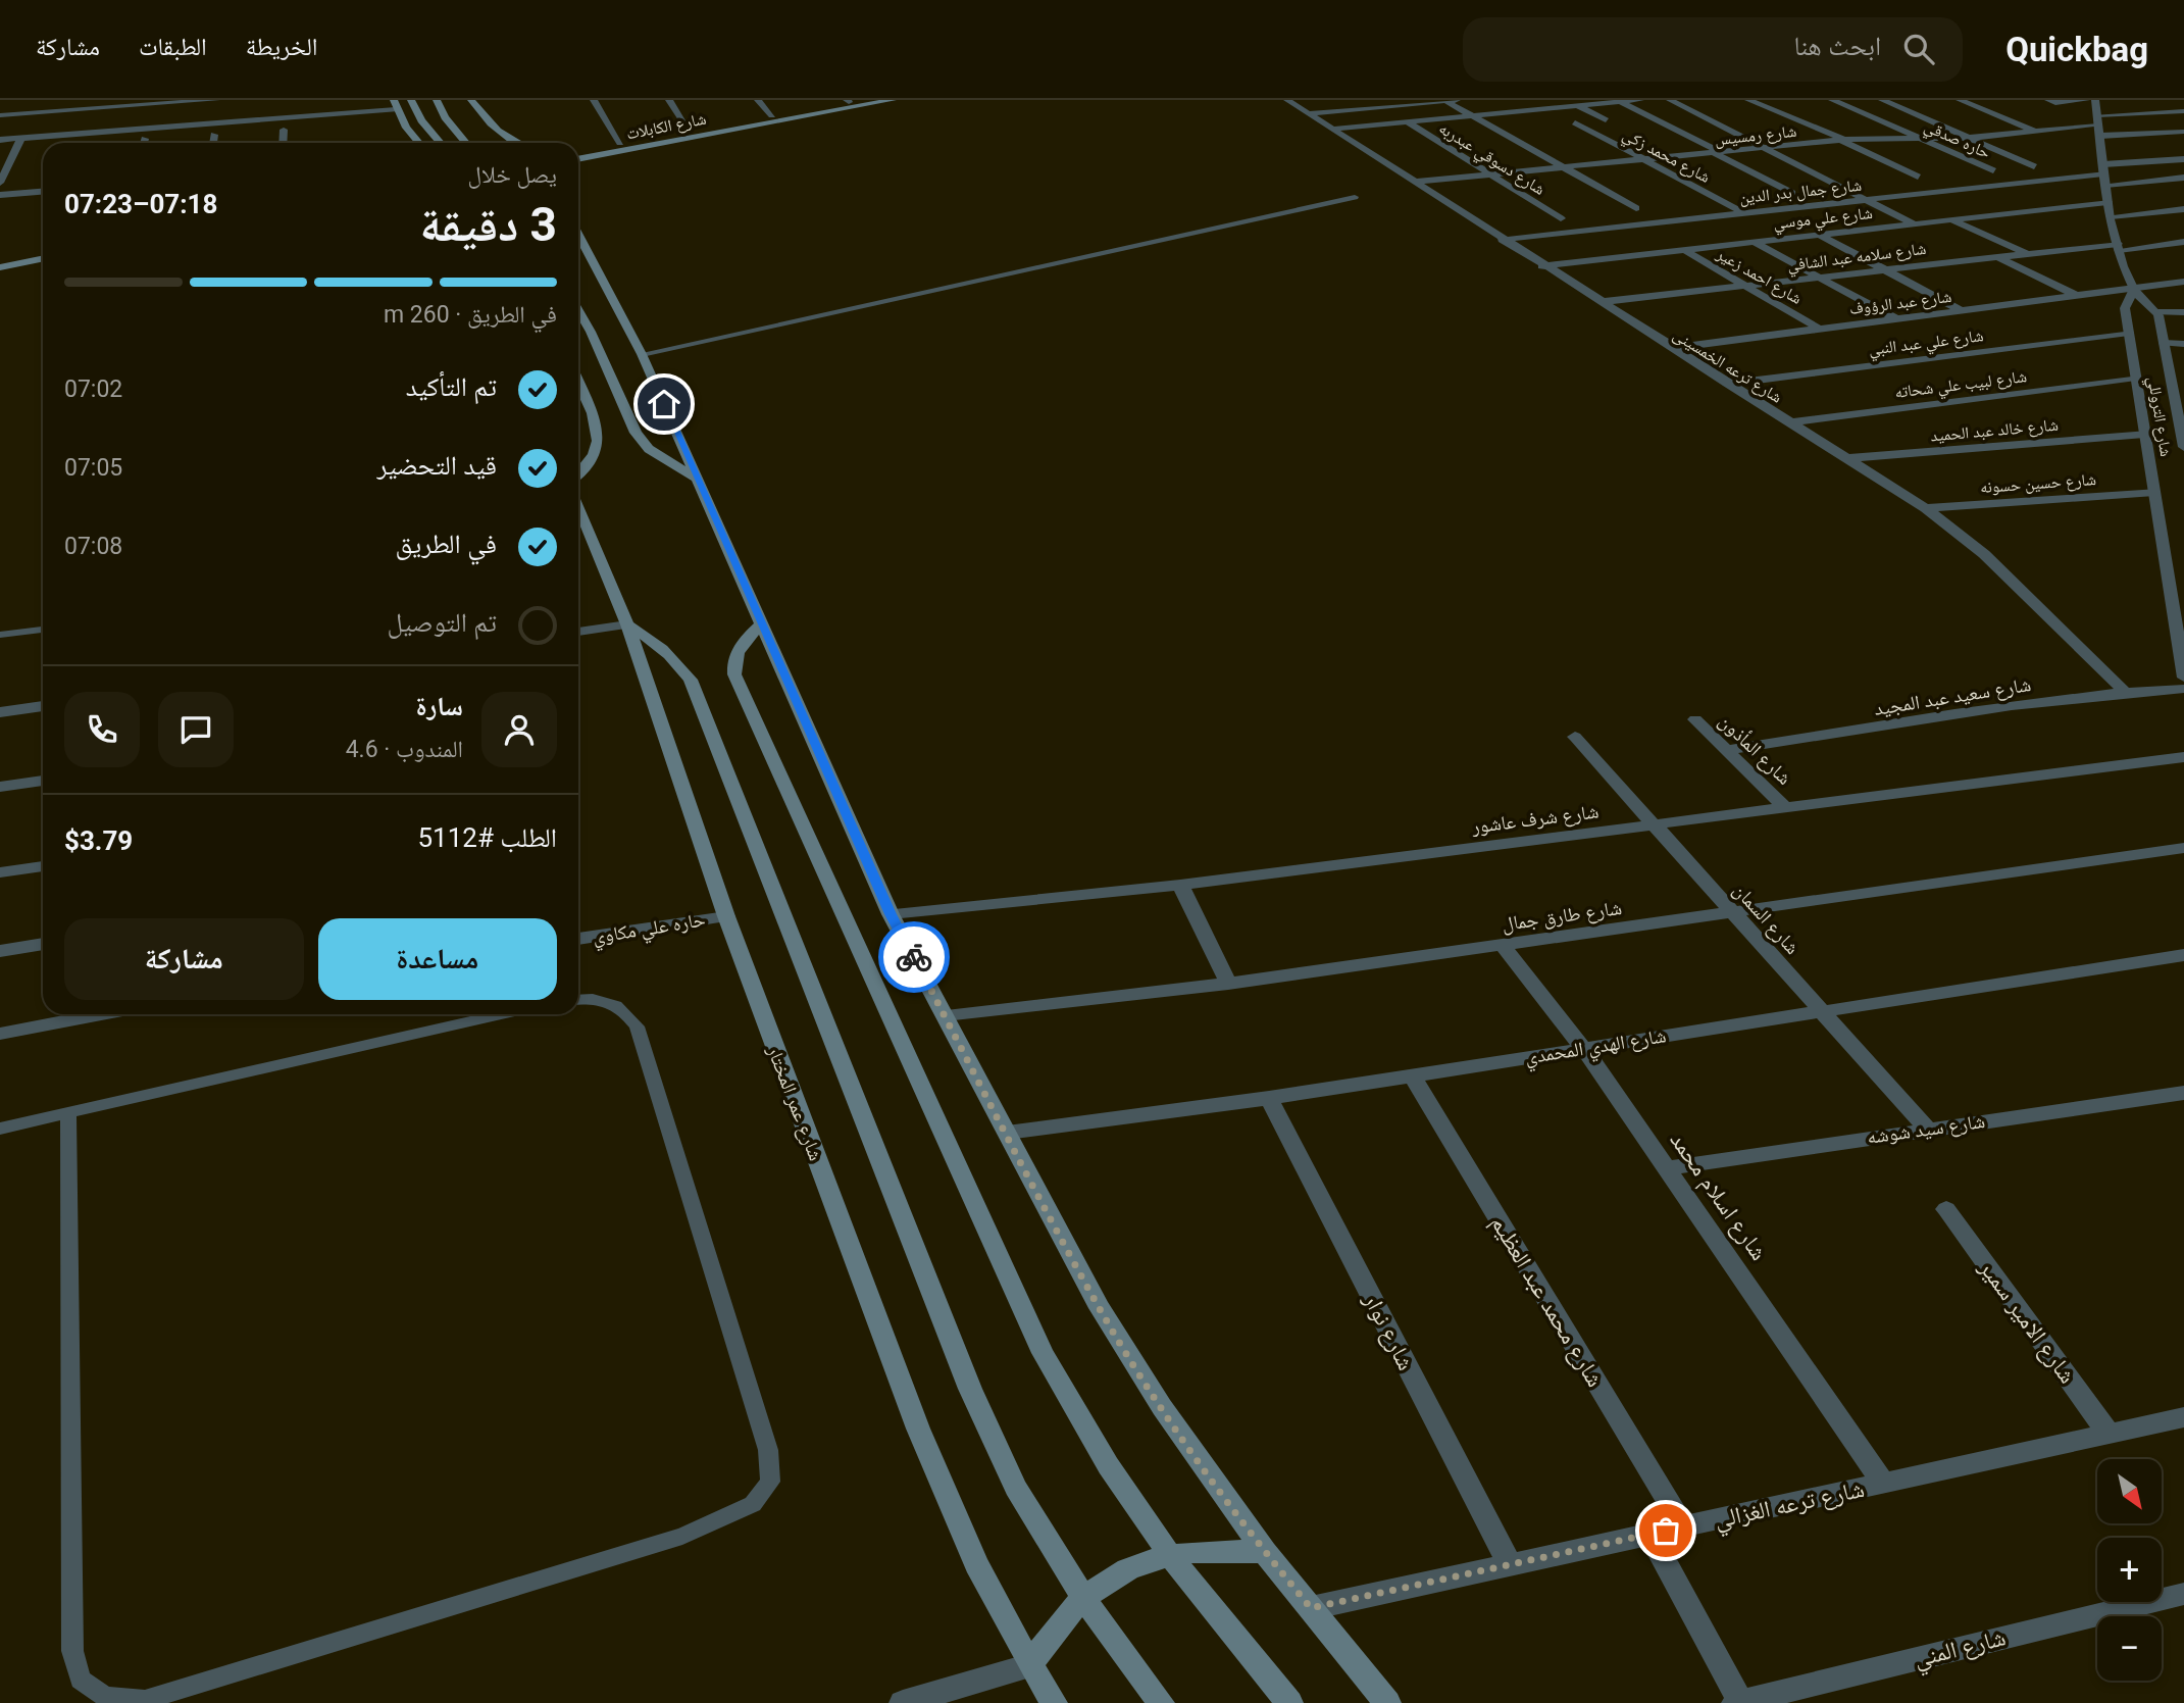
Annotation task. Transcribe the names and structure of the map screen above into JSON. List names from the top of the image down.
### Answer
{
  "streets": {
    "main road": ["شارع الكابلات", "شارع عمر المختار"],
    "street": [
      "شارع رمسيس",
      "حاره صدقي",
      "شارع محمد زكي",
      "شارع دسوقي عبدربه",
      "شارع جمال بدر الدين",
      "شارع علي موسي",
      "شارع سلامه عبد الشافي",
      "شارع احمد زعير",
      "شارع عبد الرؤوف",
      "شارع علي عبد النبي",
      "شارع ترعه الخمسينى",
      "شارع لبيب علي شحاته",
      "شارع التروللي",
      "شارع خالد عبد الحميد",
      "شارع حسين حسونه",
      "شارع سعيد عبد المجيد",
      "شارع المأذون",
      "شارع شرف عاشور",
      "شارع طارق جمال",
      "شارع السمان",
      "حاره علي مكاوي",
      "شارع الهدي المحمدي",
      "شارع سيد شوشه",
      "شارع اسلام محمد",
      "شارع محمد عبد العظيم",
      "شارع الامير سمير",
      "شارع نوار",
      "شارع ترعه الغزالي",
      "شارع المني"
    ]
  },
  "crossings": [
    ["شارع رمسيس", "حاره صدقي"],
    ["شارع رمسيس", "شارع محمد زكي"],
    ["شارع رمسيس", "شارع دسوقي عبدربه"],
    ["شارع رمسيس", "شارع ترعه الخمسينى"],
    ["شارع رمسيس", "شارع التروللي"],
    ["شارع محمد زكي", "شارع جمال بدر الدين"],
    ["شارع جمال بدر الدين", "شارع ترعه الخمسينى"],
    ["شارع جمال بدر الدين", "شارع التروللي"],
    ["شارع علي موسي", "شارع احمد زعير"],
    ["شارع علي موسي", "شارع ترعه الخمسينى"],
    ["شارع علي موسي", "شارع التروللي"],
    ["شارع سلامه عبد الشافي", "شارع احمد زعير"],
    ["شارع سلامه عبد الشافي", "شارع ترعه الخمسينى"],
    ["شارع سلامه عبد الشافي", "شارع التروللي"],
    ["شارع احمد زعير", "شارع عبد الرؤوف"],
    ["شارع عبد الرؤوف", "شارع ترعه الخمسينى"],
    ["شارع عبد الرؤوف", "شارع التروللي"],
    ["شارع علي عبد النبي", "شارع ترعه الخمسينى"],
    ["شارع علي عبد النبي", "شارع التروللي"],
    ["شارع ترعه الخمسينى", "شارع لبيب علي شحاته"],
    ["شارع ترعه الخمسينى", "شارع خالد عبد الحميد"],
    ["شارع ترعه الخمسينى", "شارع حسين حسونه"],
    ["شارع ترعه الخمسينى", "شارع سعيد عبد المجيد"],
    ["شارع لبيب علي شحاته", "شارع التروللي"],
    ["شارع التروللي", "شارع خالد عبد الحميد"],
    ["شارع التروللي", "شارع حسين حسونه"],
    ["شارع سعيد عبد المجيد", "شارع المأذون"],
    ["شارع المأذون", "شارع شرف عاشور"],
    ["شارع شرف عاشور", "شارع السمان"],
    ["شارع طارق جمال", "شارع السمان"],
    ["شارع طارق جمال", "شارع اسلام محمد"],
    ["شارع السمان", "شارع الهدي المحمدي"],
    ["شارع السمان", "شارع سيد شوشه"],
    ["حاره علي مكاوي", "شارع عمر المختار"],
    ["شارع الهدي المحمدي", "شارع اسلام محمد"],
    ["شارع الهدي المحمدي", "شارع محمد عبد العظيم"],
    ["شارع الهدي المحمدي", "شارع نوار"],
    ["شارع سيد شوشه", "شارع اسلام محمد"],
    ["شارع اسلام محمد", "شارع ترعه الغزالي"],
    ["شارع محمد عبد العظيم", "شارع ترعه الغزالي"],
    ["شارع الامير سمير", "شارع ترعه الغزالي"],
    ["شارع نوار", "شارع ترعه الغزالي"]
  ],
  "north": "bottom right",
  "page": {
    "header": "Quickbag",
    "search": "ابحث هنا",
    "nav": ["الخريطة", "الطبقات", "مشاركة"],
    "heading": ["3 دقيقة", "يصل خلال", "07:18–07:23"],
    "panel": [
      "سارة",
      "المندوب · 4.6",
      "الطلب #5112",
      "$3.79"
    ],
    "bar": "في الطريق · 260 m",
    "list": [
      ["تم التأكيد", "07:02"],
      ["قيد التحضير", "07:05"],
      ["في الطريق", "07:08"],
      "تم التوصيل"
    ],
    "buttons": ["مساعدة", "مشاركة"],
    "map_buttons": ["+", "−"]
  }
}
